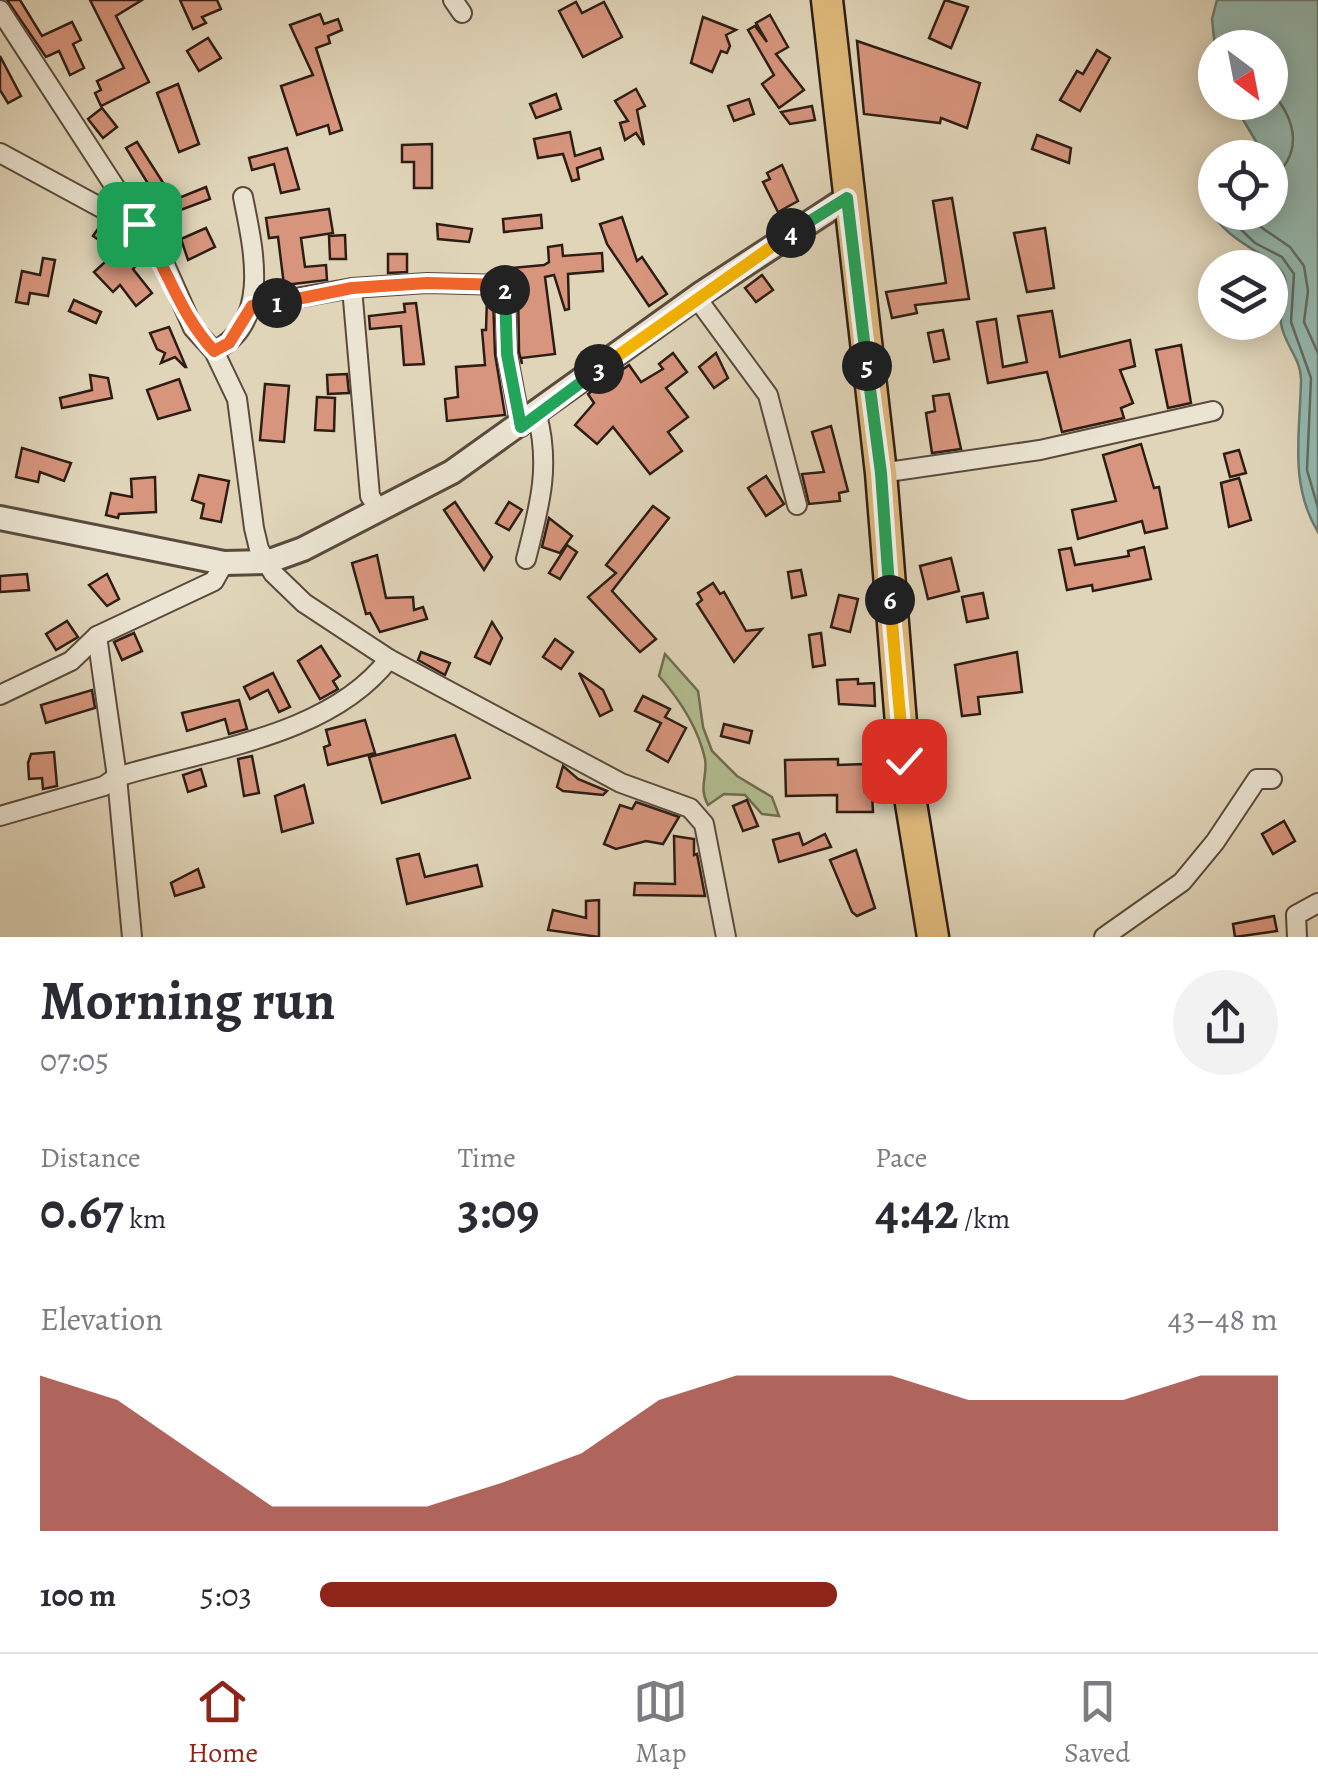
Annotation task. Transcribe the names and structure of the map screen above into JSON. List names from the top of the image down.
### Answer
{
  "north": "bottom right",
  "page": {
    "pins": [
      "4",
      "2",
      "1",
      "5",
      "3",
      "6"
    ],
    "heading": ["Morning run", "07:05"],
    "stats": [
      ["Distance", "0.67 km"],
      ["Time", "3:09"],
      ["Pace", "4:42 /km"]
    ],
    "chart": ["Elevation", "43–48 m"],
    "list": [
      {
        "name": "100 m",
        "note": "5:03"
      }
    ],
    "tabs": ["Home", "Map", "Saved"]
  }
}
